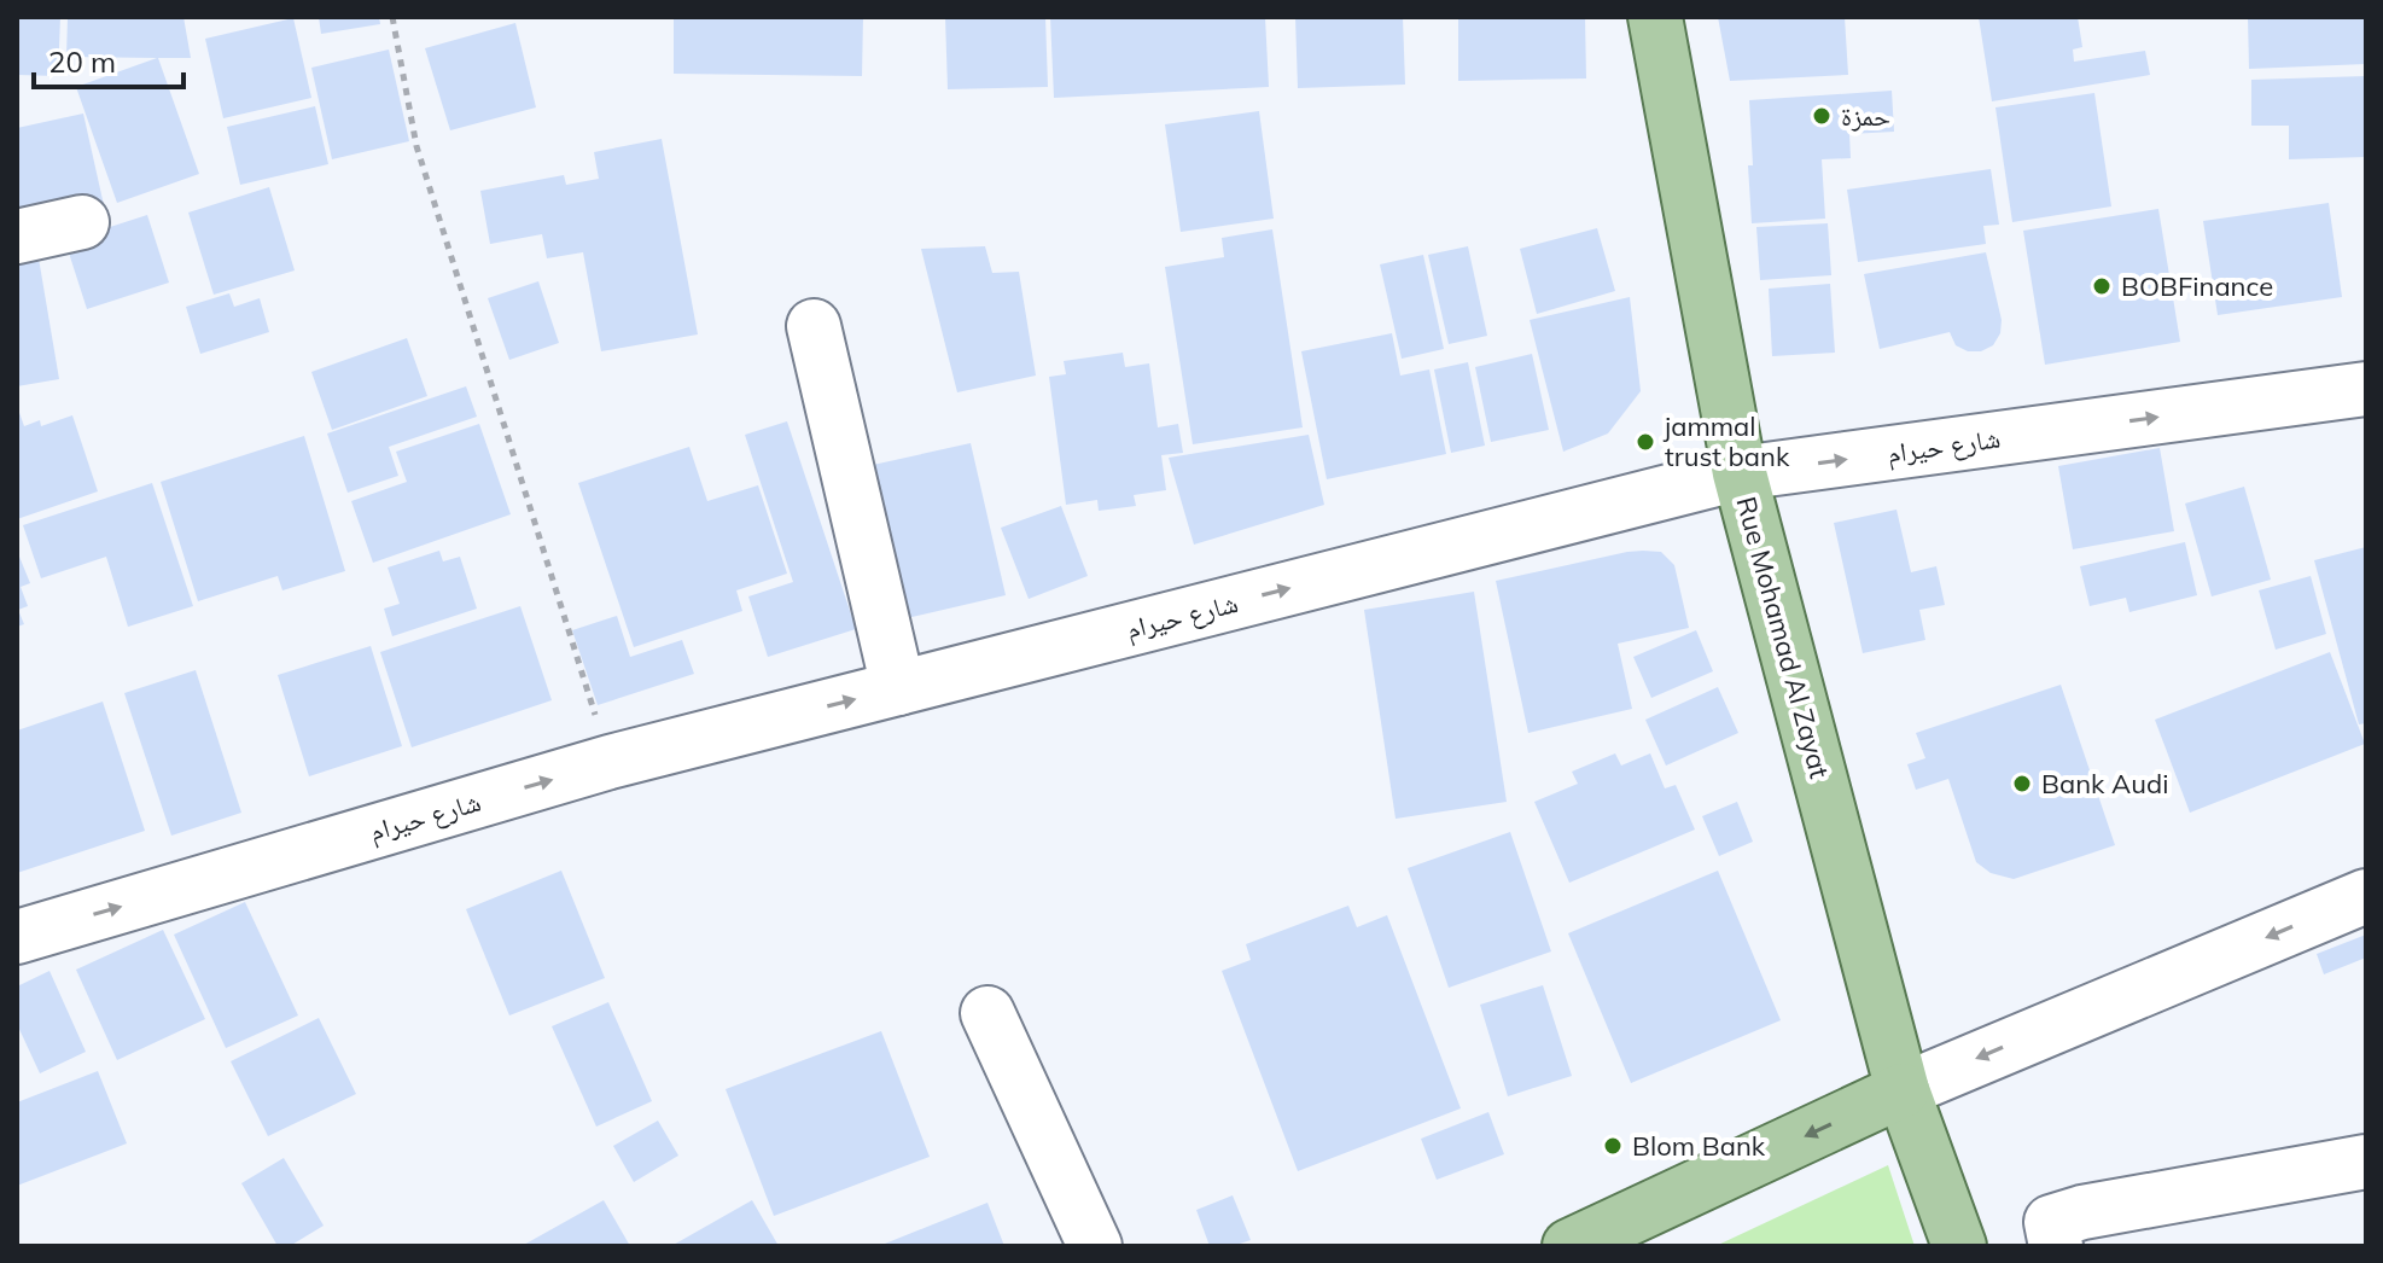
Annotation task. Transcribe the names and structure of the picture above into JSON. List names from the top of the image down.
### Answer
{
  "streets": {
    "main road": ["Rue Mohamad Al Zayat"],
    "street": ["شارع حيرام"]
  },
  "crossings": [
    ["شارع حيرام", "Rue Mohamad Al Zayat"]
  ],
  "one_way": ["شارع حيرام"],
  "places": [
    "حمزة",
    "BOBFinance",
    "jammal trust bank",
    "Bank Audi",
    "Blom Bank"
  ],
  "scale_bar": "20 m"
}
